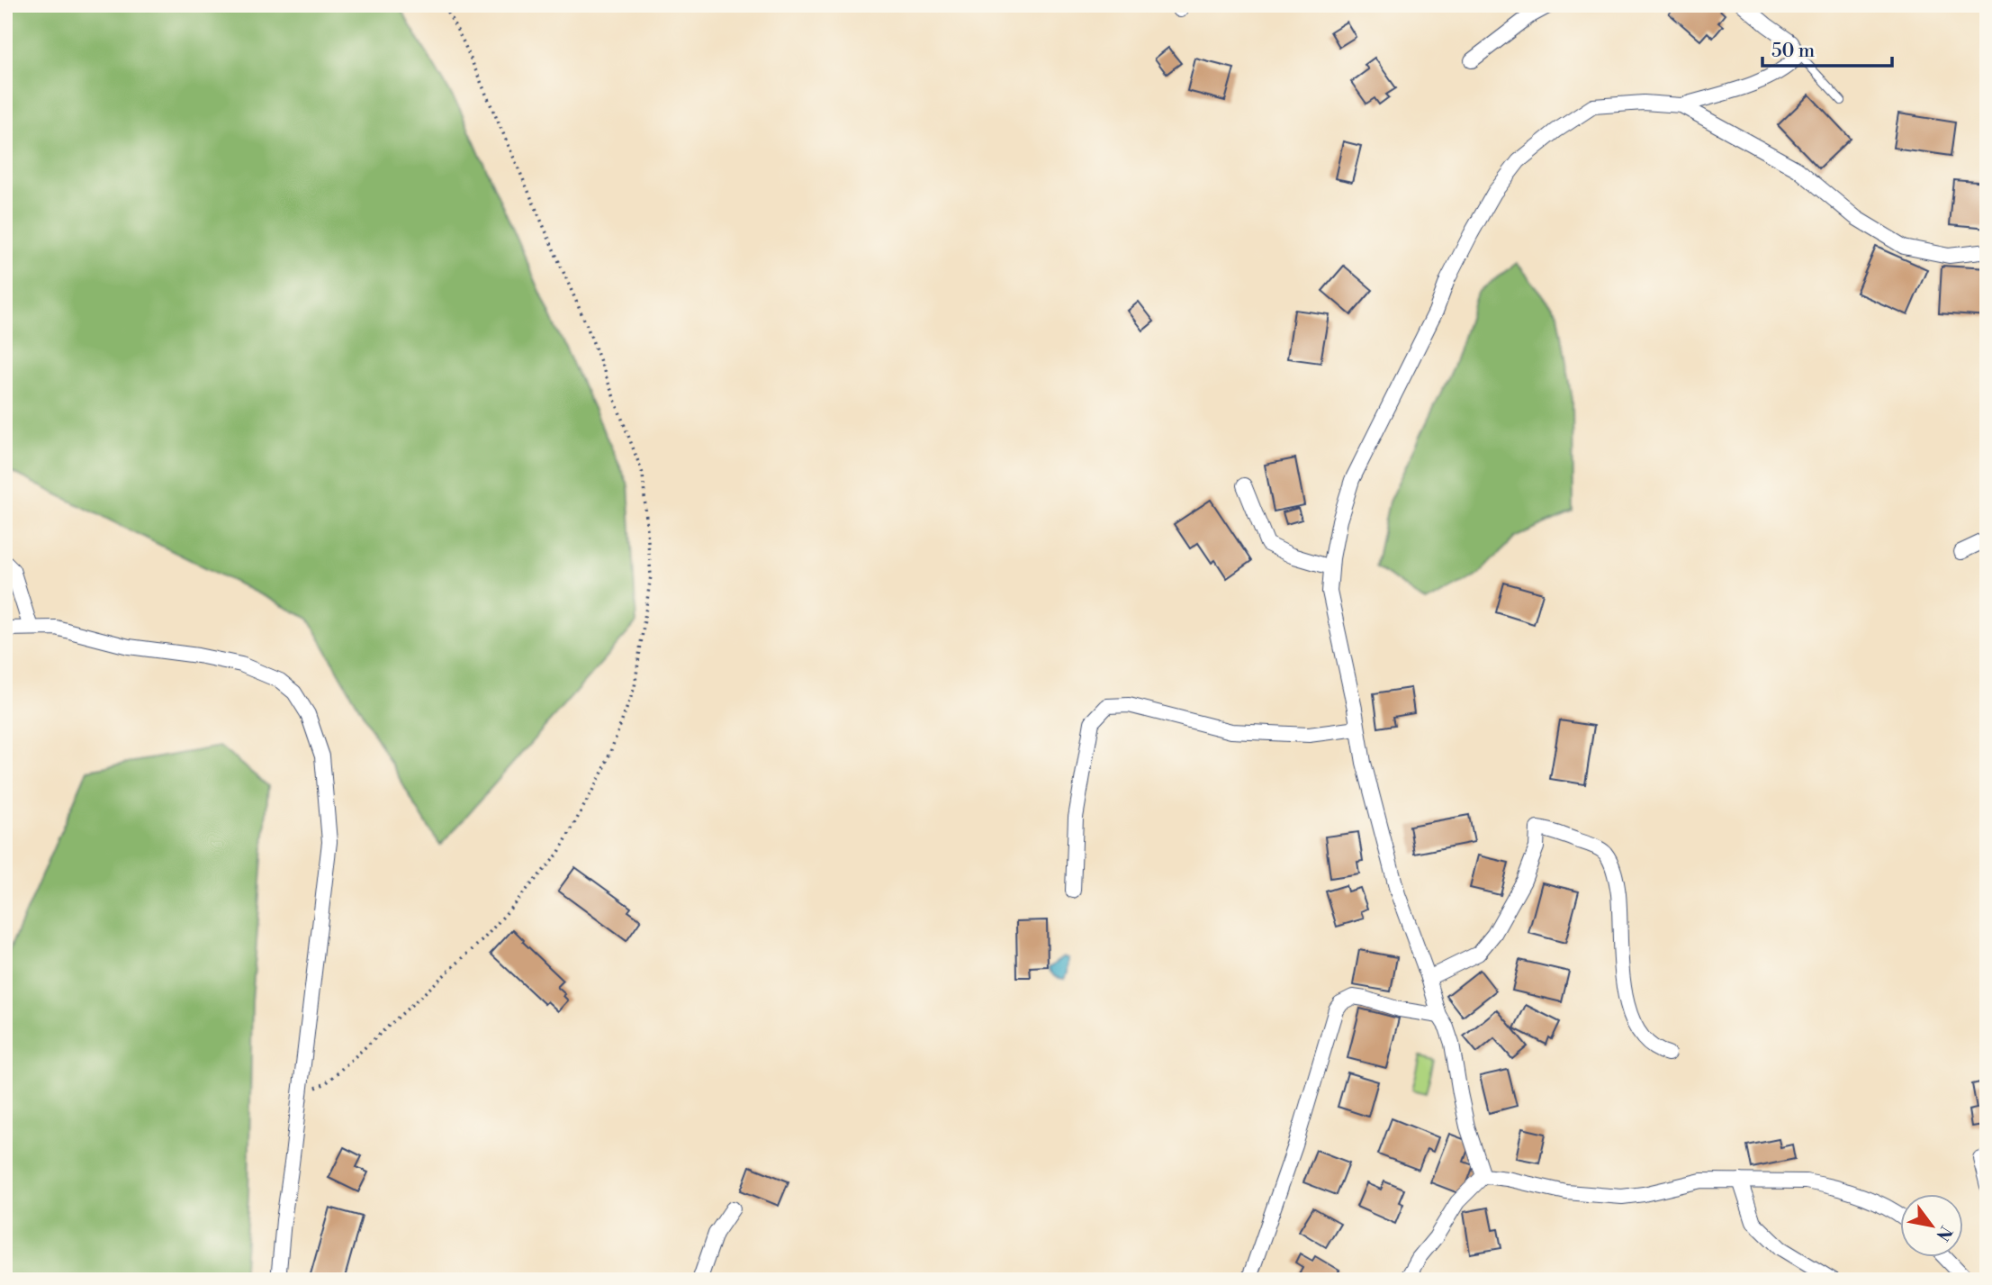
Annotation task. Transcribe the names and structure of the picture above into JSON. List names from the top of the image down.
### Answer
{
  "scale_bar": "50 m",
  "north": "bottom right"
}
